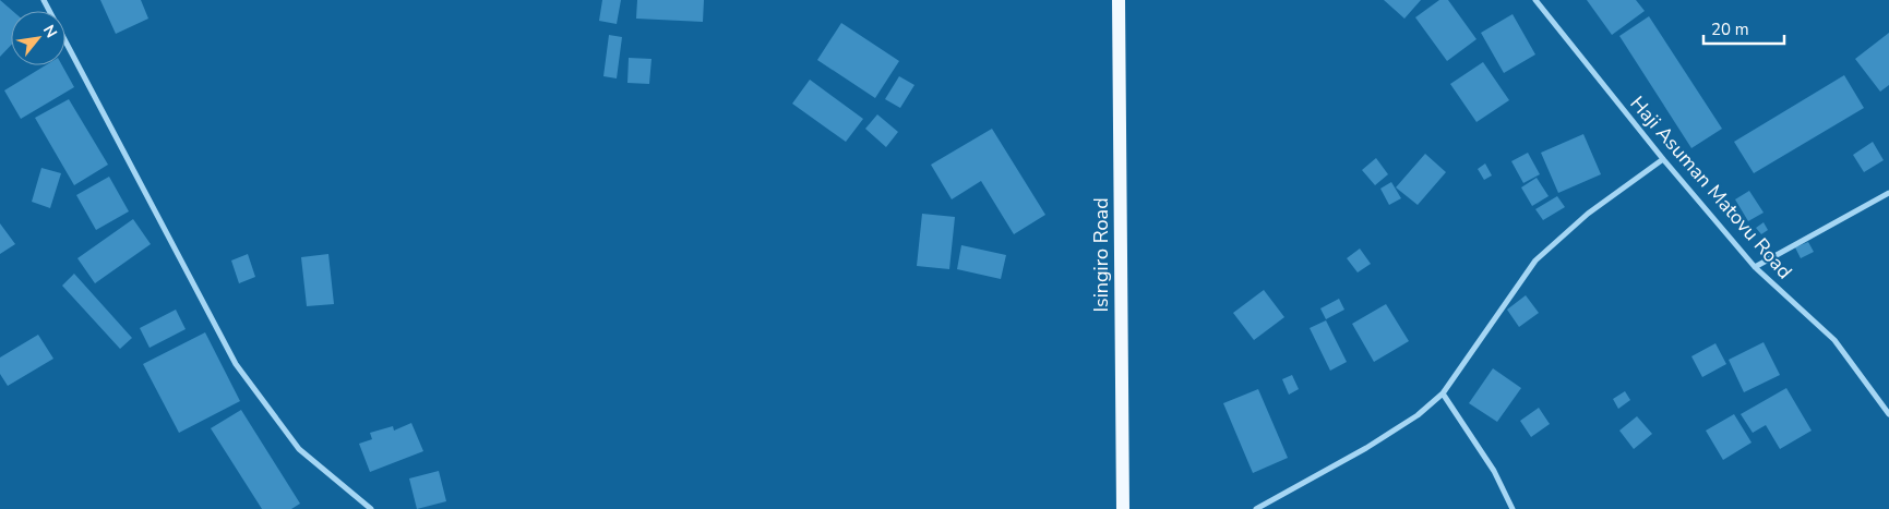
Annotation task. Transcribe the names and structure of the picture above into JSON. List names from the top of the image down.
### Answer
{
  "streets": {
    "main road": ["Isingiro Road"],
    "street": ["Haji Asuman Matovu Road"]
  },
  "scale_bar": "20 m",
  "north": "top right"
}
